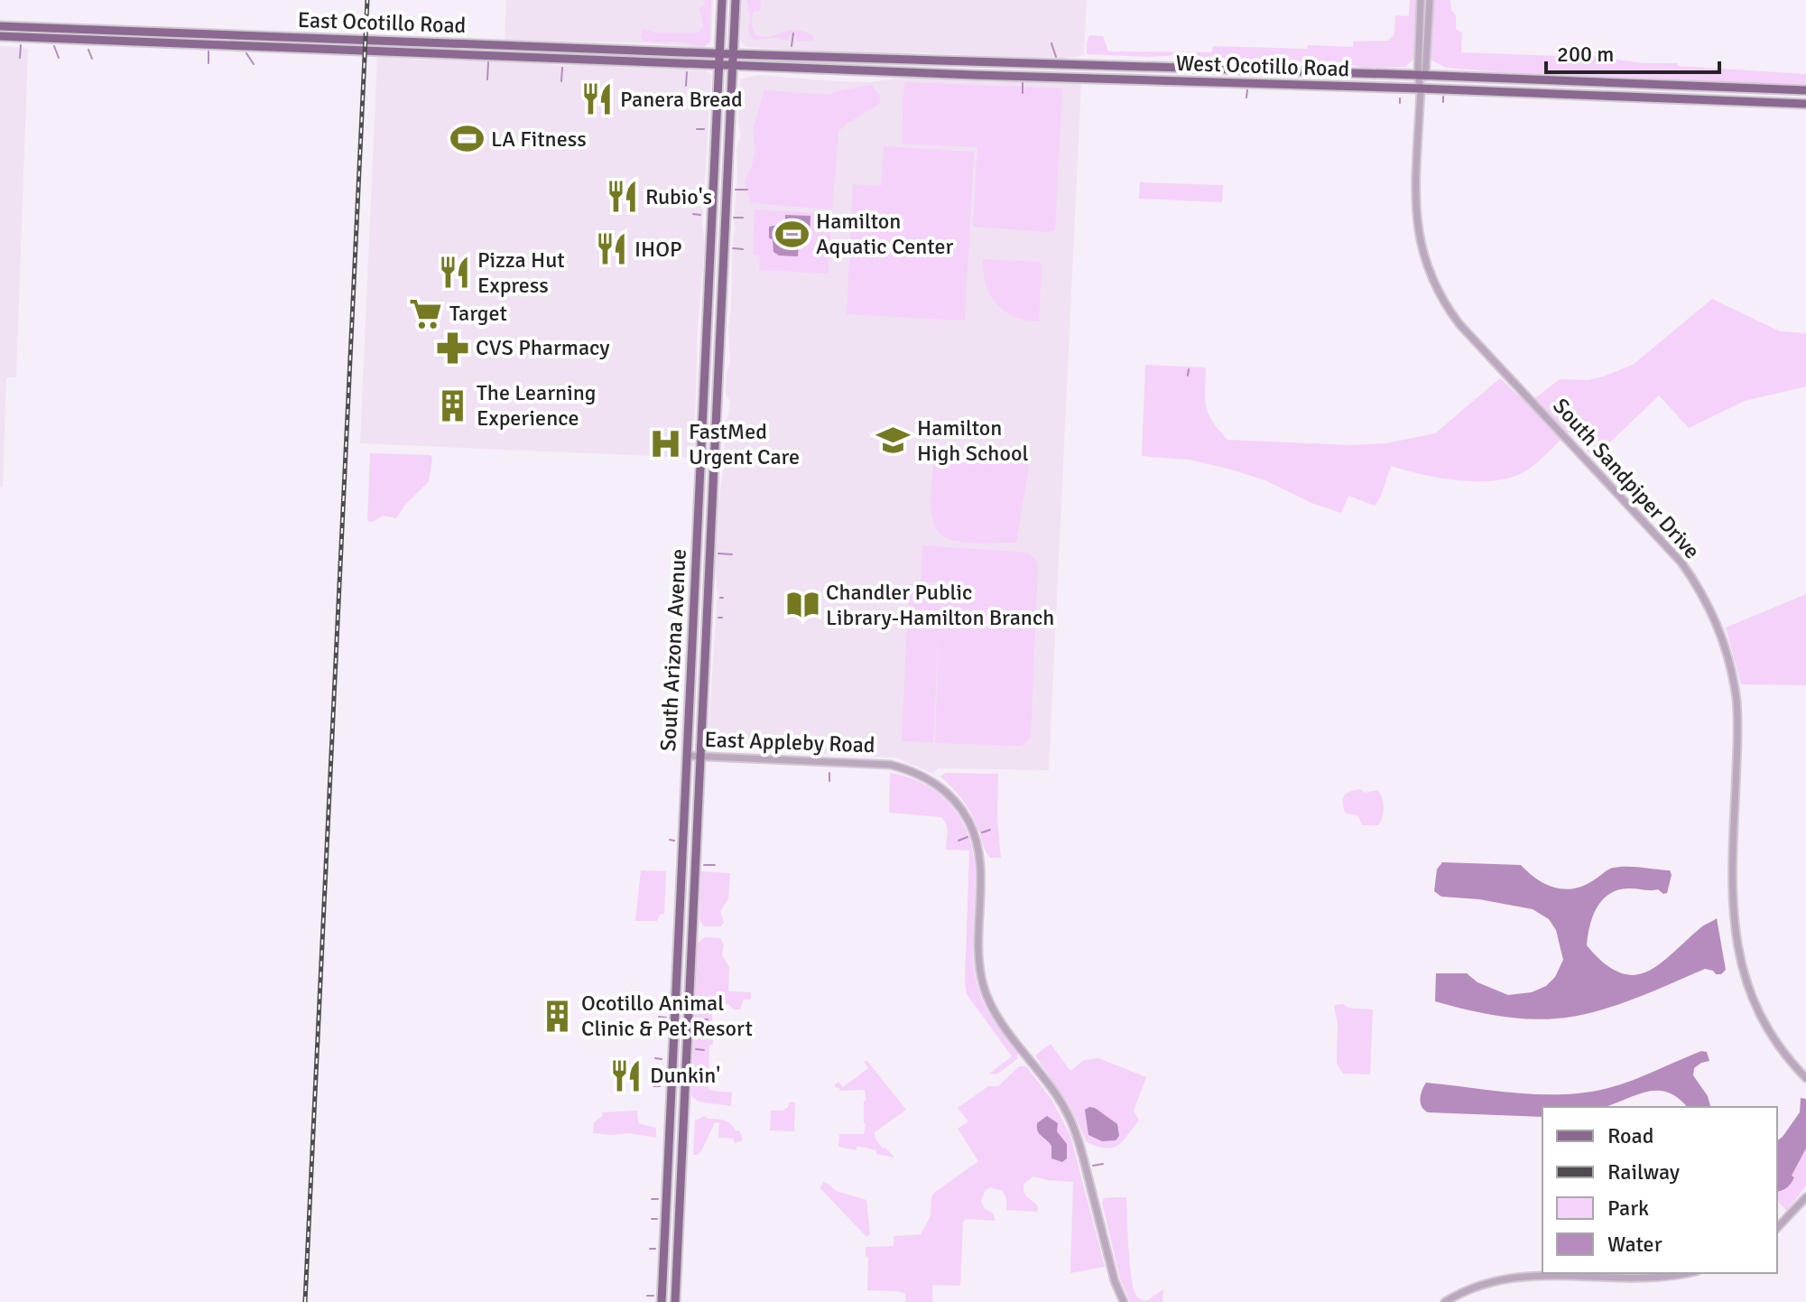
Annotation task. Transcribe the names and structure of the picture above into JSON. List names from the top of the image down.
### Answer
{
  "streets": {
    "main road": ["East Ocotillo Road", "West Ocotillo Road", "South Arizona Avenue"],
    "street": ["South Sandpiper Drive", "East Appleby Road"]
  },
  "crossings": [
    ["East Ocotillo Road", "West Ocotillo Road"],
    ["East Ocotillo Road", "South Arizona Avenue"],
    ["West Ocotillo Road", "South Sandpiper Drive"],
    ["West Ocotillo Road", "South Arizona Avenue"],
    ["South Arizona Avenue", "East Appleby Road"]
  ],
  "places": {
    "restaurant": [
      "Panera Bread",
      "Rubio's",
      "IHOP",
      "Pizza Hut Express",
      "Dunkin'"
    ],
    "sports": ["LA Fitness", "Hamilton Aquatic Center"],
    "supermarket": ["Target"],
    "pharmacy": ["CVS Pharmacy"],
    "building": ["The Learning Experience", "Ocotillo Animal Clinic & Pet Resort"],
    "school or university": ["Hamilton High School"],
    "hospital": ["FastMed Urgent Care"],
    "library": ["Chandler Public Library-Hamilton Branch"]
  },
  "legend": [
    "Road",
    "Railway",
    "Park",
    "Water"
  ],
  "scale_bar": "200 m"
}
